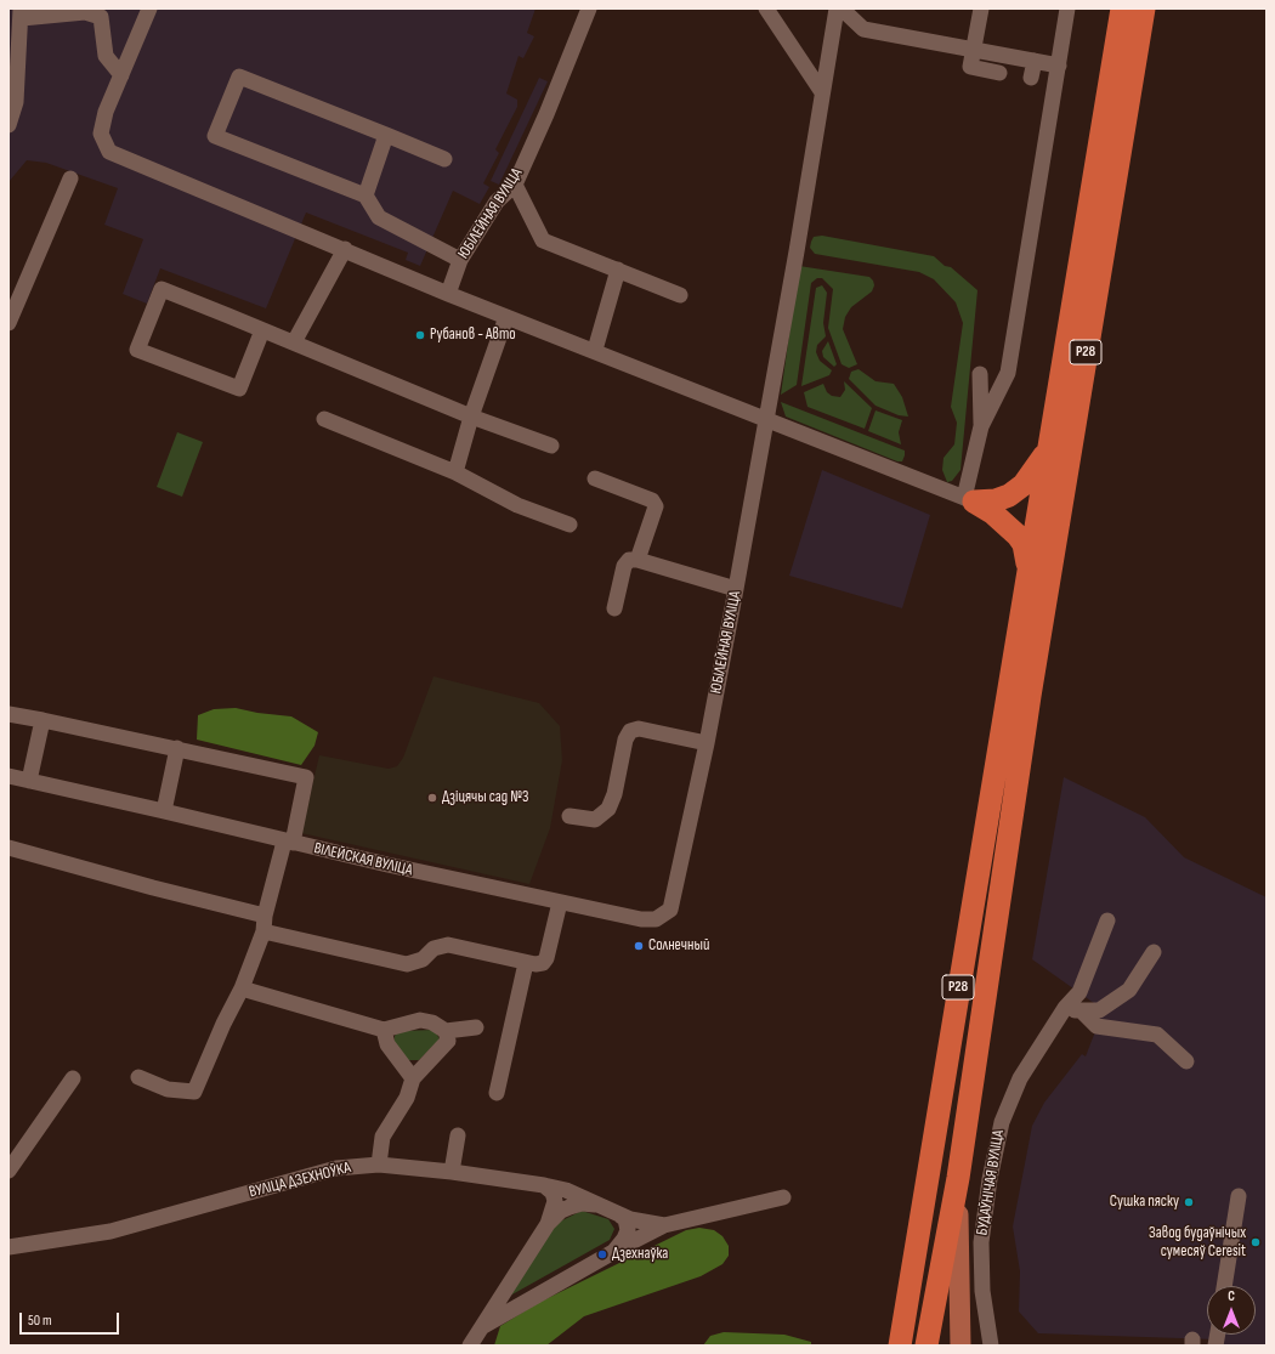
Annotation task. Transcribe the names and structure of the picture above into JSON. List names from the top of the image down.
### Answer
{
  "streets": {
    "highway": ["Р28"],
    "street": [
      "ЮБІЛЕЙНАЯ ВУЛІЦА",
      "ВІЛЕЙСКАЯ ВУЛІЦА",
      "ВУЛІЦА ДЗЕХНОЎКА",
      "БУДАЎНІЧАЯ ВУЛІЦА"
    ]
  },
  "crossings": [
    ["ЮБІЛЕЙНАЯ ВУЛІЦА", "ВІЛЕЙСКАЯ ВУЛІЦА"]
  ],
  "places": [
    "Рубанов - Авто",
    "Дзіцячы сад №3",
    "Солнечный",
    "Сушка пяску",
    "Завод будаўнічых сумесяў Ceresit",
    "Дзехнаўка"
  ],
  "scale_bar": "50 m",
  "north": "top"
}
